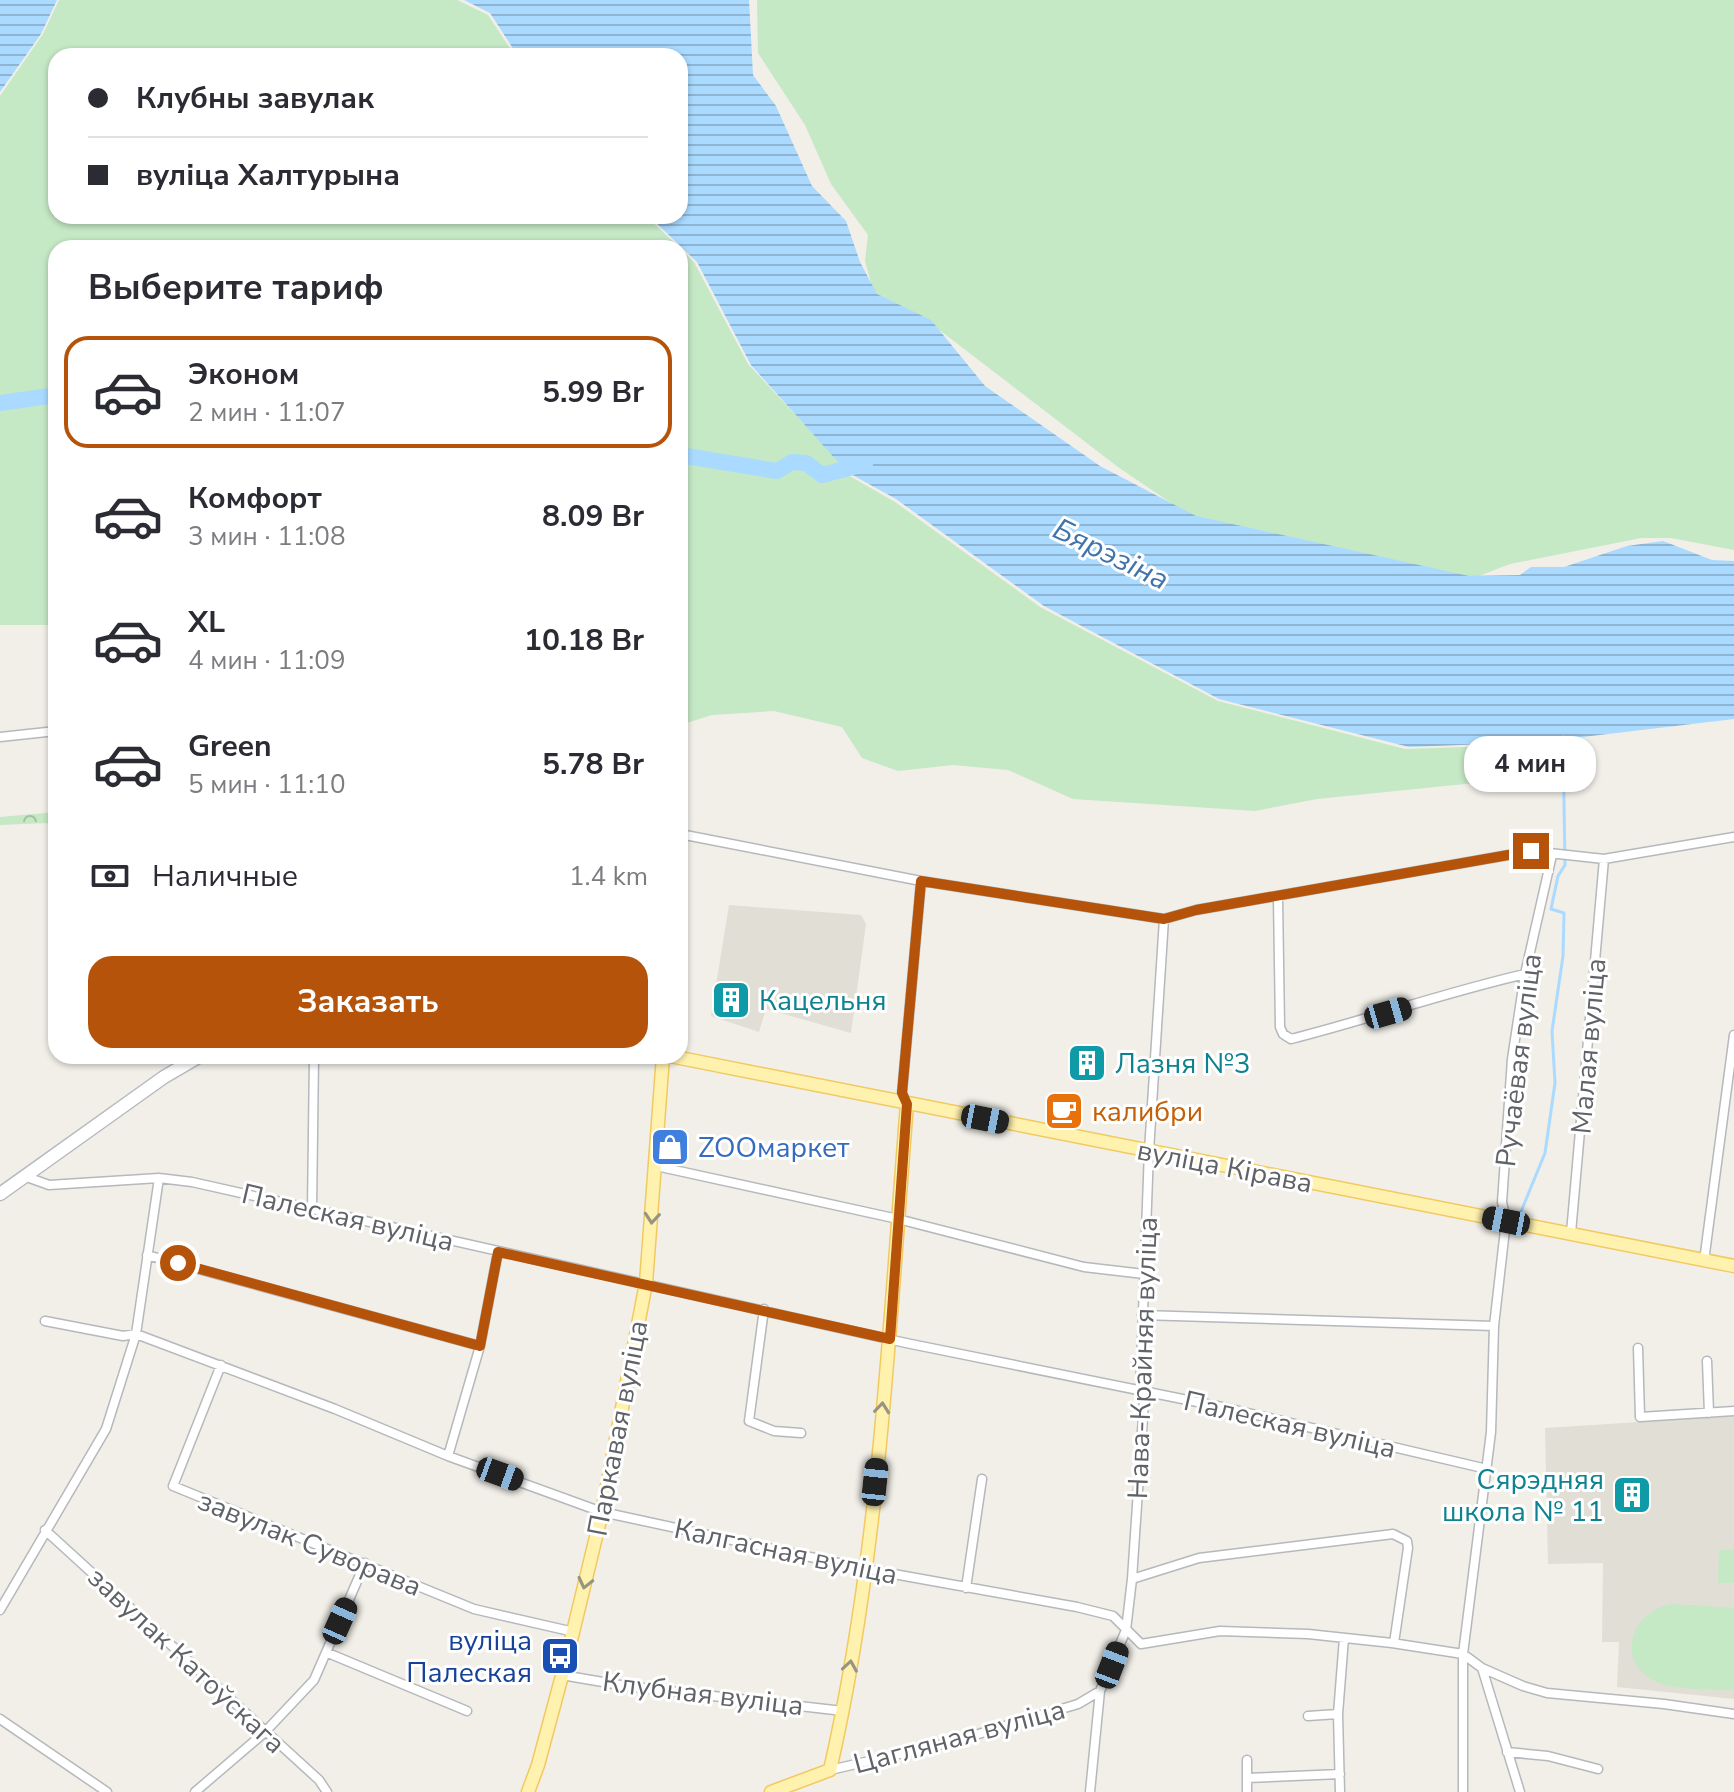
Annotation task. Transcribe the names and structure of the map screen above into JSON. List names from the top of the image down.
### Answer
{
  "streets": {
    "main road": [
      "вуліца Кірава",
      "Паркавая вуліца",
      "Клубная вуліца",
      "Цагляная вуліца"
    ],
    "street": [
      "Малая вуліца",
      "Ручаёвая вуліца",
      "Палеская вуліца",
      "Нава-Крайняя вуліца",
      "завулак Суворава",
      "Калгасная вуліца",
      "завулак Катоўскага"
    ]
  },
  "crossings": [
    ["Малая вуліца", "вуліца Кірава"],
    ["Ручаёвая вуліца", "вуліца Кірава"],
    ["Ручаёвая вуліца", "Палеская вуліца"],
    ["вуліца Кірава", "Нава-Крайняя вуліца"],
    ["вуліца Кірава", "Клубная вуліца"],
    ["Палеская вуліца", "Нава-Крайняя вуліца"],
    ["Палеская вуліца", "Паркавая вуліца"],
    ["Палеская вуліца", "Клубная вуліца"],
    ["Нава-Крайняя вуліца", "Калгасная вуліца"],
    ["Нава-Крайняя вуліца", "Цагляная вуліца"],
    ["Паркавая вуліца", "завулак Суворава"],
    ["Паркавая вуліца", "Калгасная вуліца"],
    ["Паркавая вуліца", "Клубная вуліца"],
    ["завулак Суворава", "Калгасная вуліца"],
    ["Калгасная вуліца", "Клубная вуліца"],
    ["Клубная вуліца", "Цагляная вуліца"]
  ],
  "water": ["Бярэзіна"],
  "places": {
    "building": ["Кацельня", "Лазня №3", "Сярэдняя школа № 11"],
    "cafe": ["калибри"],
    "shop": ["ZOOмаркет"],
    "bus stop": ["вуліца Палеская"]
  },
  "page": {
    "banner": ["Клубны завулак", "вуліца Халтурына"],
    "heading": "Выберите тариф",
    "list": [
      {
        "name": "Эконом",
        "note": "2 мин · 11:07",
        "value": "5.99 Br"
      },
      {
        "name": "Комфорт",
        "note": "3 мин · 11:08",
        "value": "8.09 Br"
      },
      {
        "name": "XL",
        "note": "4 мин · 11:09",
        "value": "10.18 Br"
      },
      {
        "name": "Green",
        "note": "5 мин · 11:10",
        "value": "5.78 Br"
      }
    ],
    "bubble": "4 мин",
    "pay": ["Наличные", "1.4 km"],
    "buttons": "Заказать"
  }
}
